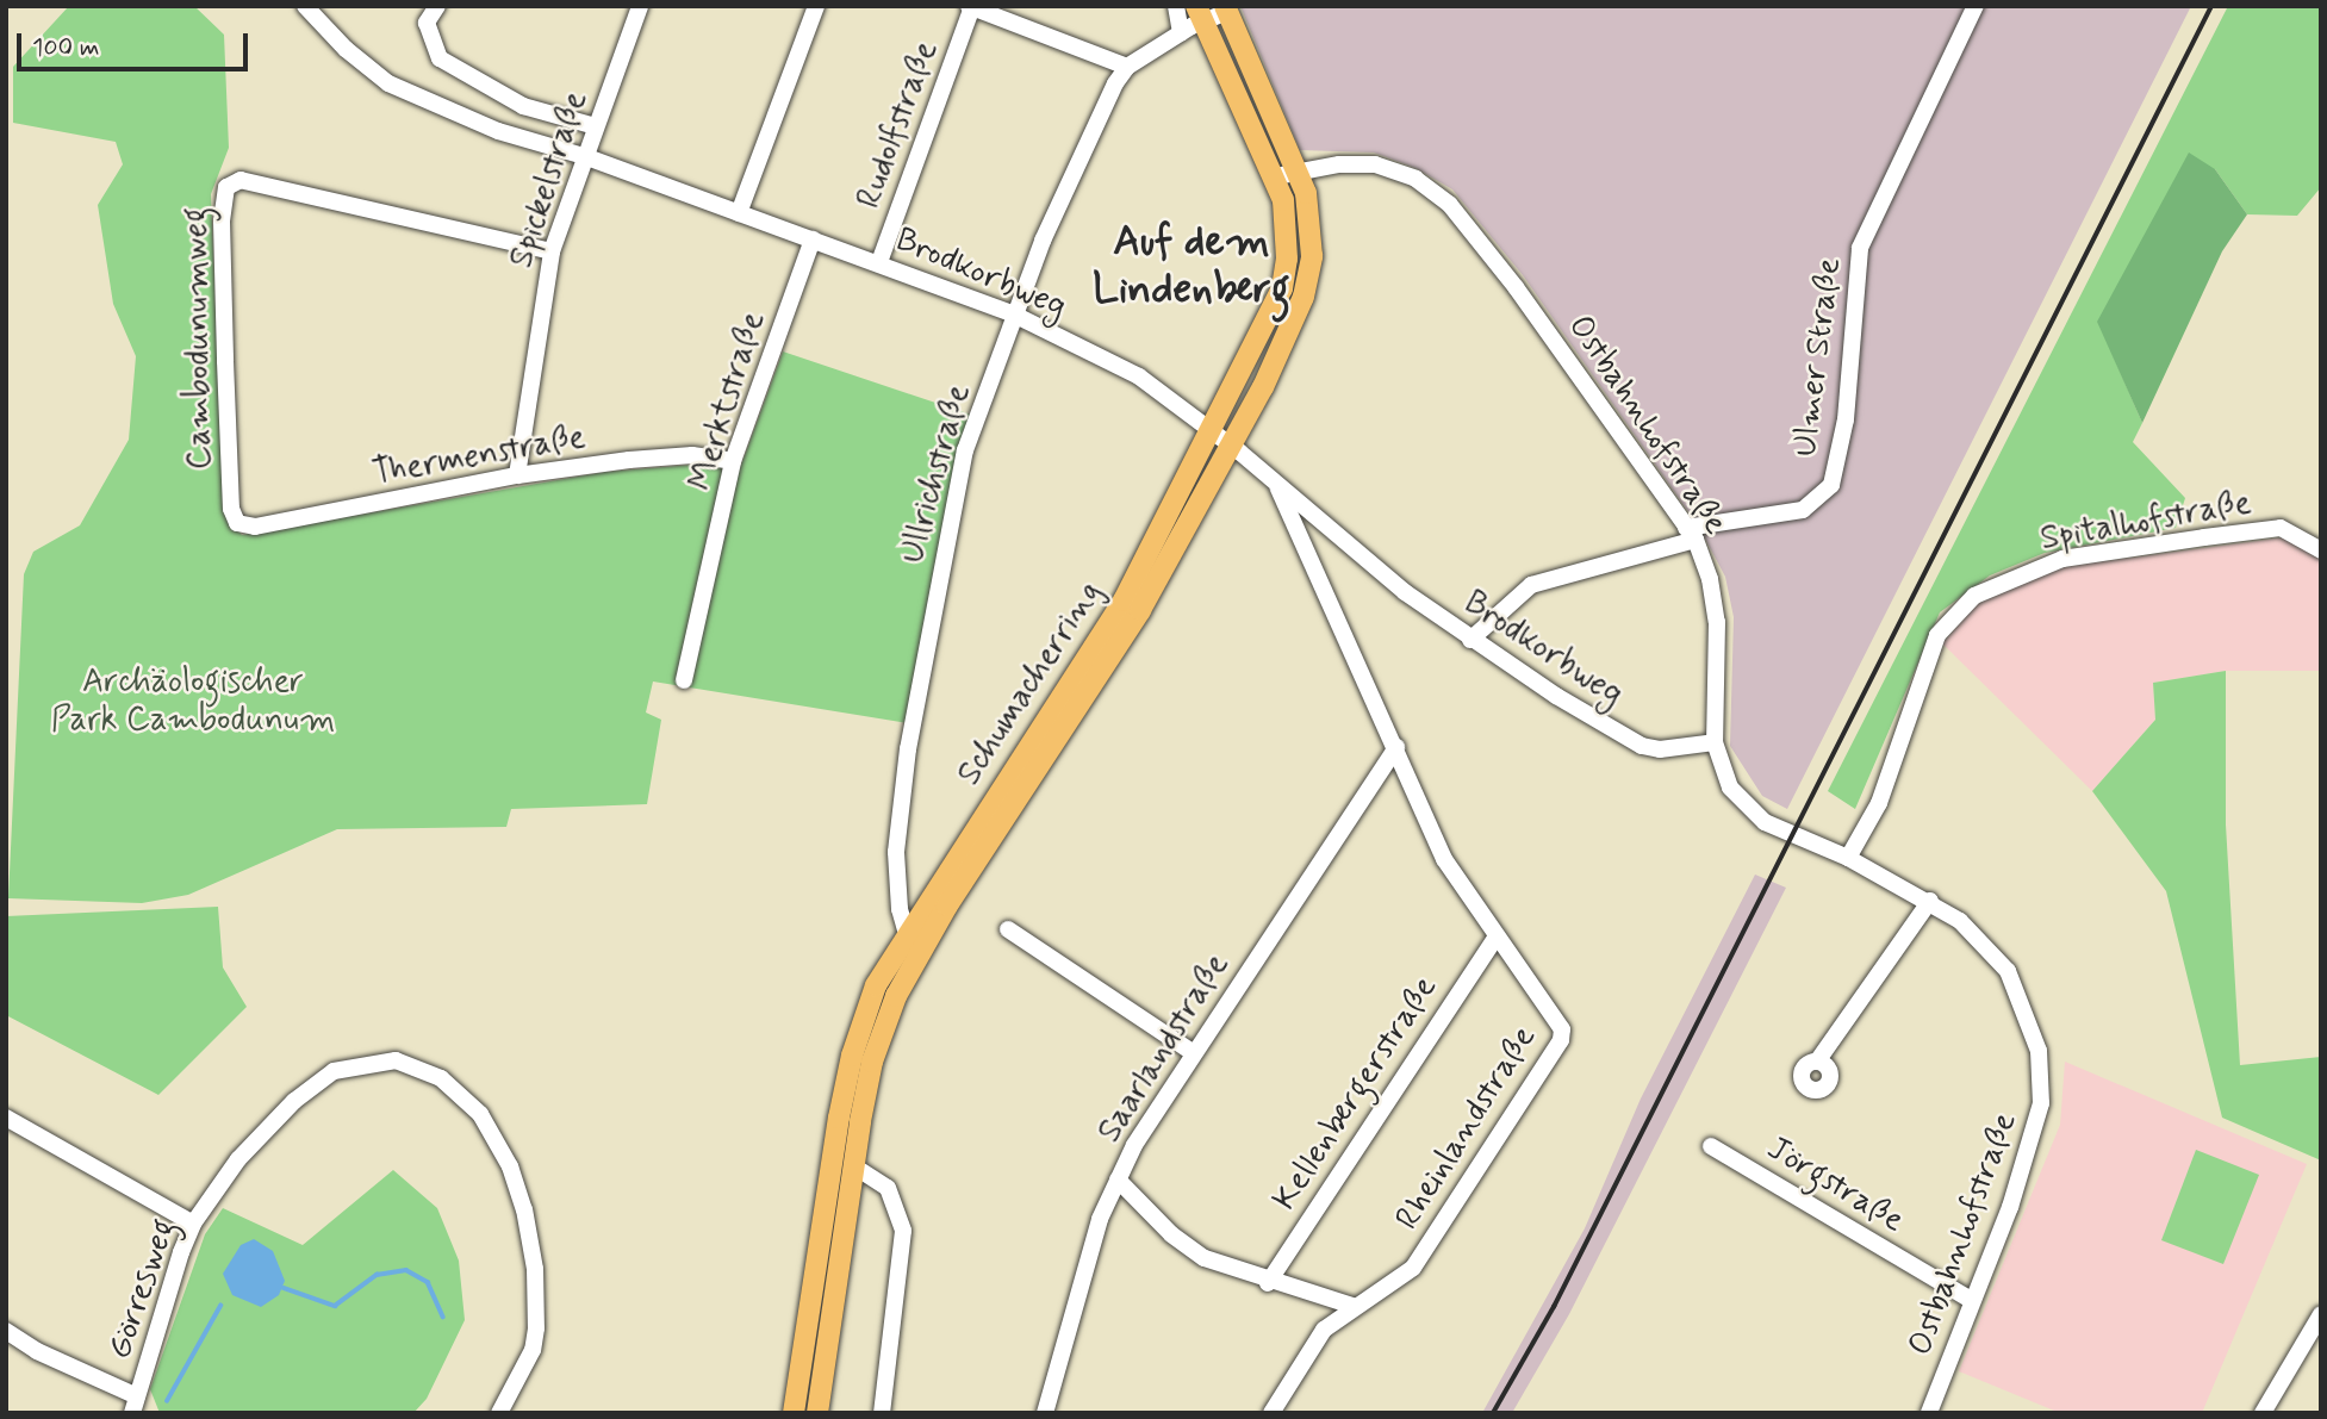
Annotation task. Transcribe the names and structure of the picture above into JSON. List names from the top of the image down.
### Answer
{
  "streets": {
    "main road": ["Schumacherring"],
    "street": [
      "Rudolfstraße",
      "Spickelstraße",
      "Brodkorbweg",
      "Cambodunumweg",
      "Ulmer Straße",
      "Merktstraße",
      "Ostbahnhofstraße",
      "Thermenstraße",
      "Ullrichstraße",
      "Spitalhofstraße",
      "Saarlandstraße",
      "Kellenbergerstraße",
      "Rheinlandstraße",
      "Jörgstraße",
      "Görresweg"
    ]
  },
  "crossings": [
    ["Rudolfstraße", "Brodkorbweg"],
    ["Spickelstraße", "Brodkorbweg"],
    ["Spickelstraße", "Cambodunumweg"],
    ["Spickelstraße", "Thermenstraße"],
    ["Brodkorbweg", "Ulmer Straße"],
    ["Brodkorbweg", "Merktstraße"],
    ["Brodkorbweg", "Ostbahnhofstraße"],
    ["Brodkorbweg", "Ullrichstraße"],
    ["Brodkorbweg", "Schumacherring"],
    ["Brodkorbweg", "Rheinlandstraße"],
    ["Cambodunumweg", "Thermenstraße"],
    ["Ulmer Straße", "Ostbahnhofstraße"],
    ["Merktstraße", "Thermenstraße"],
    ["Ostbahnhofstraße", "Spitalhofstraße"],
    ["Ostbahnhofstraße", "Schumacherring"],
    ["Ostbahnhofstraße", "Jörgstraße"],
    ["Ullrichstraße", "Schumacherring"],
    ["Saarlandstraße", "Rheinlandstraße"],
    ["Kellenbergerstraße", "Rheinlandstraße"]
  ],
  "districts": ["Auf dem Lindenberg"],
  "parks": ["Archäologischer Park Cambodunum"],
  "scale_bar": "100 m"
}
